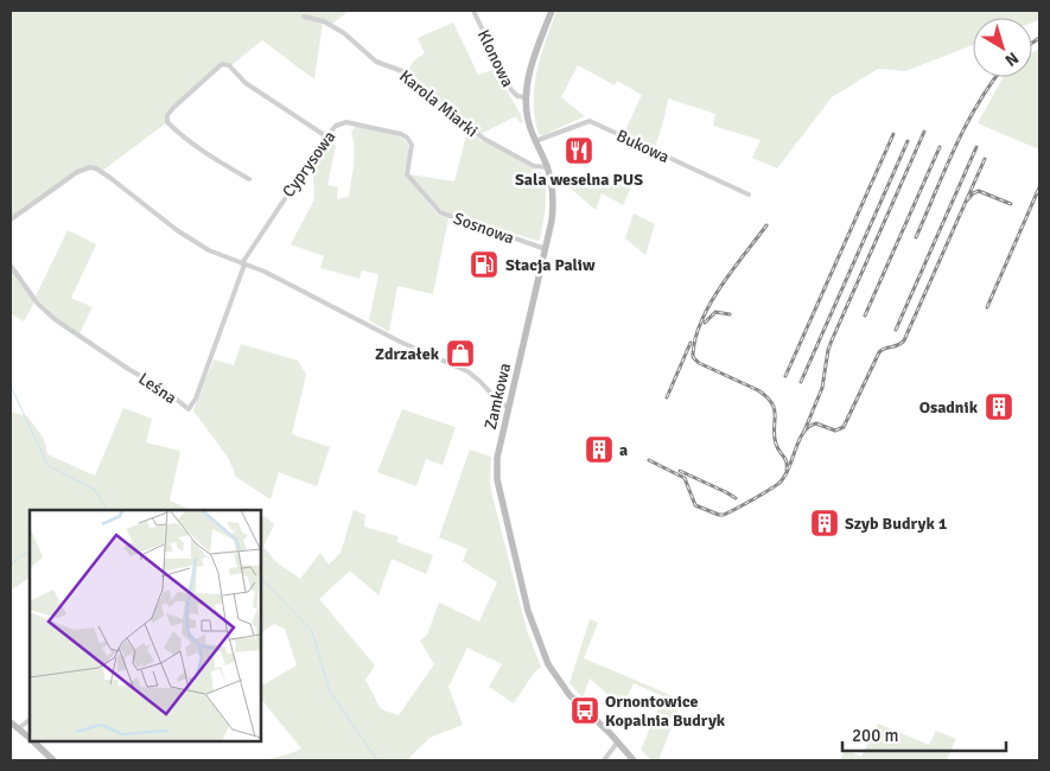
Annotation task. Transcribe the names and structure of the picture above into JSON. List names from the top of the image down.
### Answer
{
  "streets": {
    "street": [
      "Klonowa",
      "Karola Miarki",
      "Bukowa",
      "Cyprysowa",
      "Sosnowa",
      "Leśna",
      "Zamkowa"
    ]
  },
  "crossings": [
    ["Klonowa", "Zamkowa"],
    ["Karola Miarki", "Zamkowa"],
    ["Bukowa", "Zamkowa"],
    ["Cyprysowa", "Sosnowa"],
    ["Cyprysowa", "Leśna"],
    ["Sosnowa", "Zamkowa"]
  ],
  "places": {
    "restaurant": ["Sala weselna PUS"],
    "fuel station": ["Stacja Paliw"],
    "shop": ["Zdrzałek"],
    "building": ["Osadnik", "a", "Szyb Budryk 1"],
    "bus stop": ["Ornontowice Kopalnia Budryk"]
  },
  "scale_bar": "200 m",
  "north": "bottom right"
}
